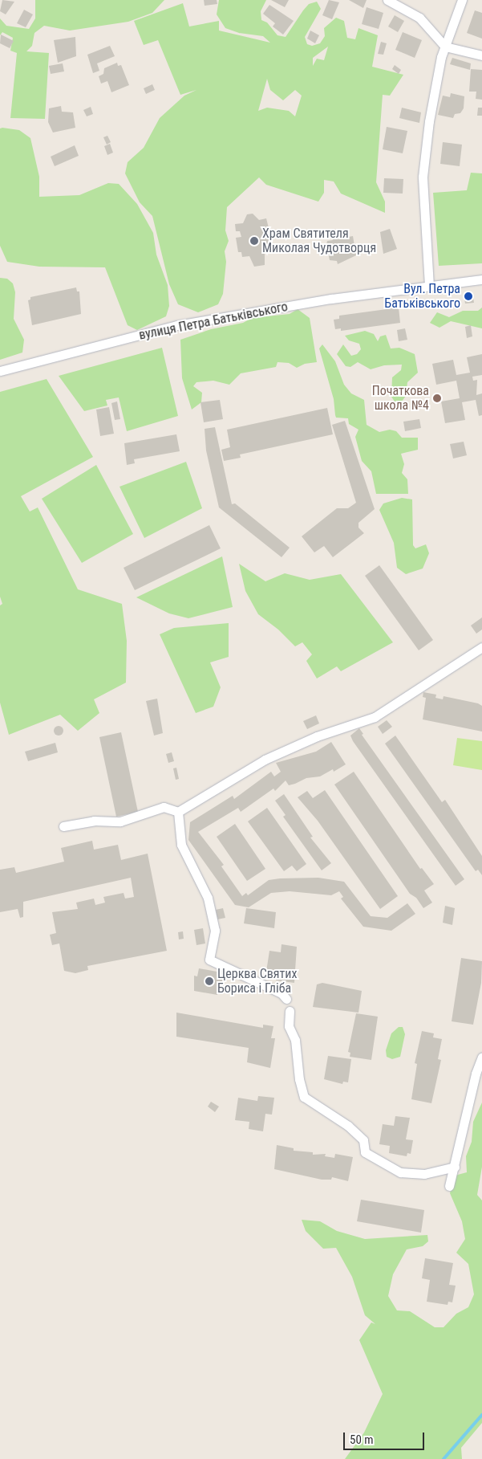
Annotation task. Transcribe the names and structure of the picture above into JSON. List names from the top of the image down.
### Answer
{
  "streets": {
    "street": ["вулиця Петра Батьківського"]
  },
  "places": [
    "Храм Святителя Миколая Чудотворця",
    "Вул. Петра Батьківського",
    "Початкова школа №4",
    "Церква Святих Бориса і Гліба"
  ],
  "scale_bar": "50 m"
}
